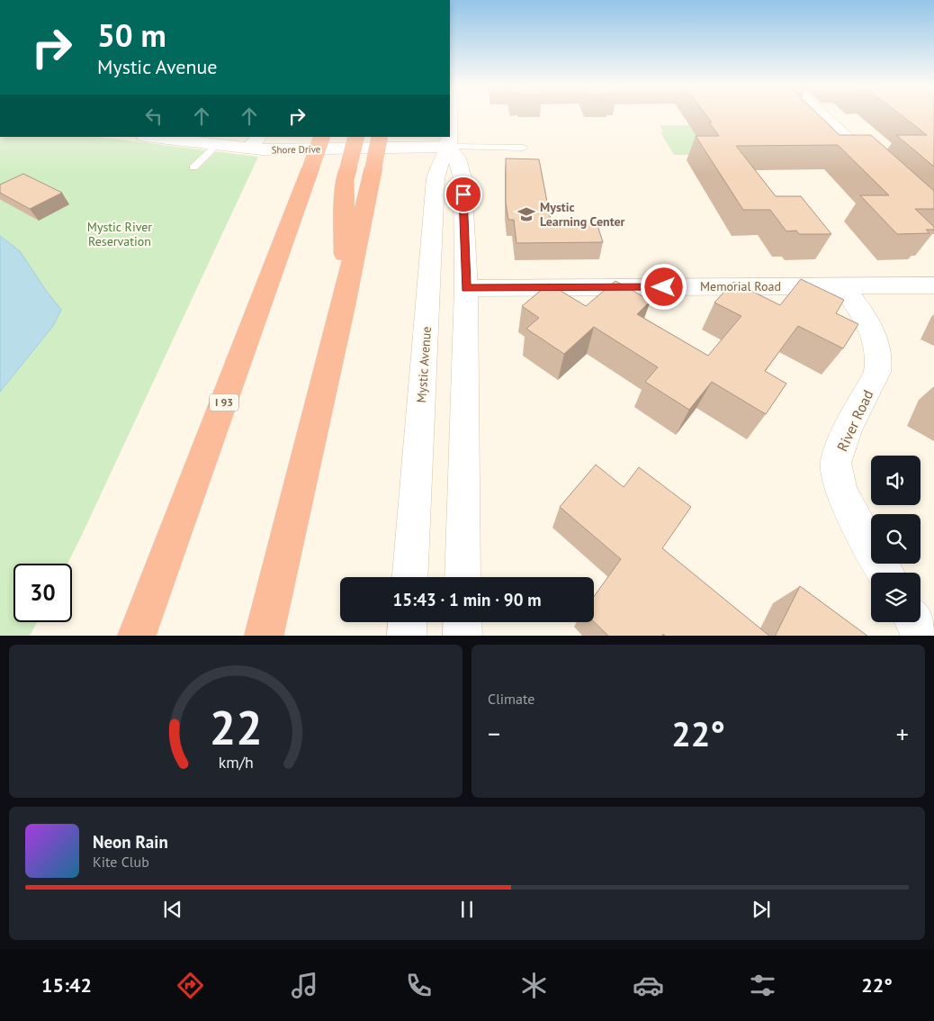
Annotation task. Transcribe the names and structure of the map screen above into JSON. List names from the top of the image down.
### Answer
{
  "streets": {
    "highway": ["I 93"],
    "street": [
      "Shore Drive",
      "Memorial Road",
      "Mystic Avenue",
      "River Road"
    ]
  },
  "crossings": [
    ["Shore Drive", "Mystic Avenue"],
    ["Memorial Road", "Mystic Avenue"],
    ["Memorial Road", "River Road"]
  ],
  "parks": ["Mystic River Reservation"],
  "places": {
    "school or university": ["Mystic Learning Center"]
  },
  "page": {
    "turn": ["50 m", "Mystic Avenue"],
    "limit": "30",
    "trip": "15:43 · 1 min · 90 m",
    "tile": "Climate",
    "heat": ["−", "22°", "+"],
    "song": ["Neon Rain", "Kite Club"],
    "tabs": ["15:42", "22°"],
    "gauge": ["22", "km/h"]
  }
}
